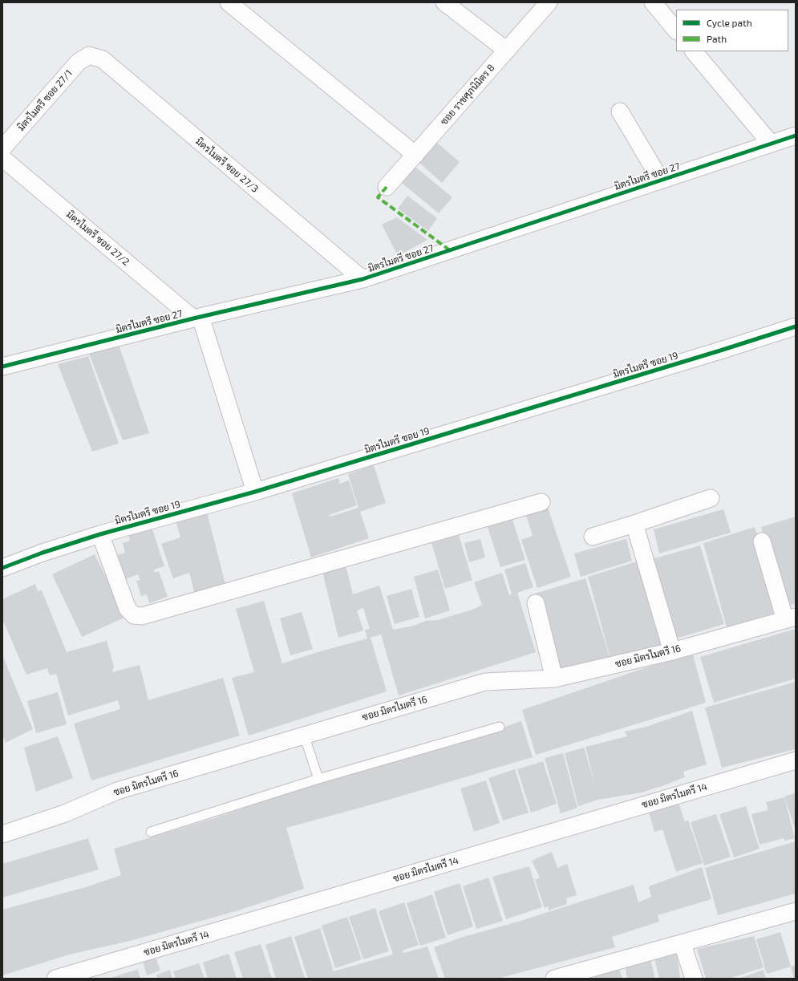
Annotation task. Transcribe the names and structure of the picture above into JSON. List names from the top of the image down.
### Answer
{
  "streets": {
    "street": [
      "ซอย ราชศุภนิมิตร 8",
      "มิตรไมตรี ซอย 27/1",
      "มิตรไมตรี ซอย 27/3",
      "มิตรไมตรี ซอย 27",
      "มิตรไมตรี ซอย 27/2",
      "มิตรไมตรี ซอย 19",
      "ซอย มิตรไมตรี 16",
      "ซอย มิตรไมตรี 14"
    ]
  },
  "crossings": [
    ["มิตรไมตรี ซอย 27/1", "มิตรไมตรี ซอย 27/3"],
    ["มิตรไมตรี ซอย 27/3", "มิตรไมตรี ซอย 27"],
    ["มิตรไมตรี ซอย 27", "มิตรไมตรี ซอย 27/2"]
  ],
  "legend": ["Cycle path", "Path"]
}
